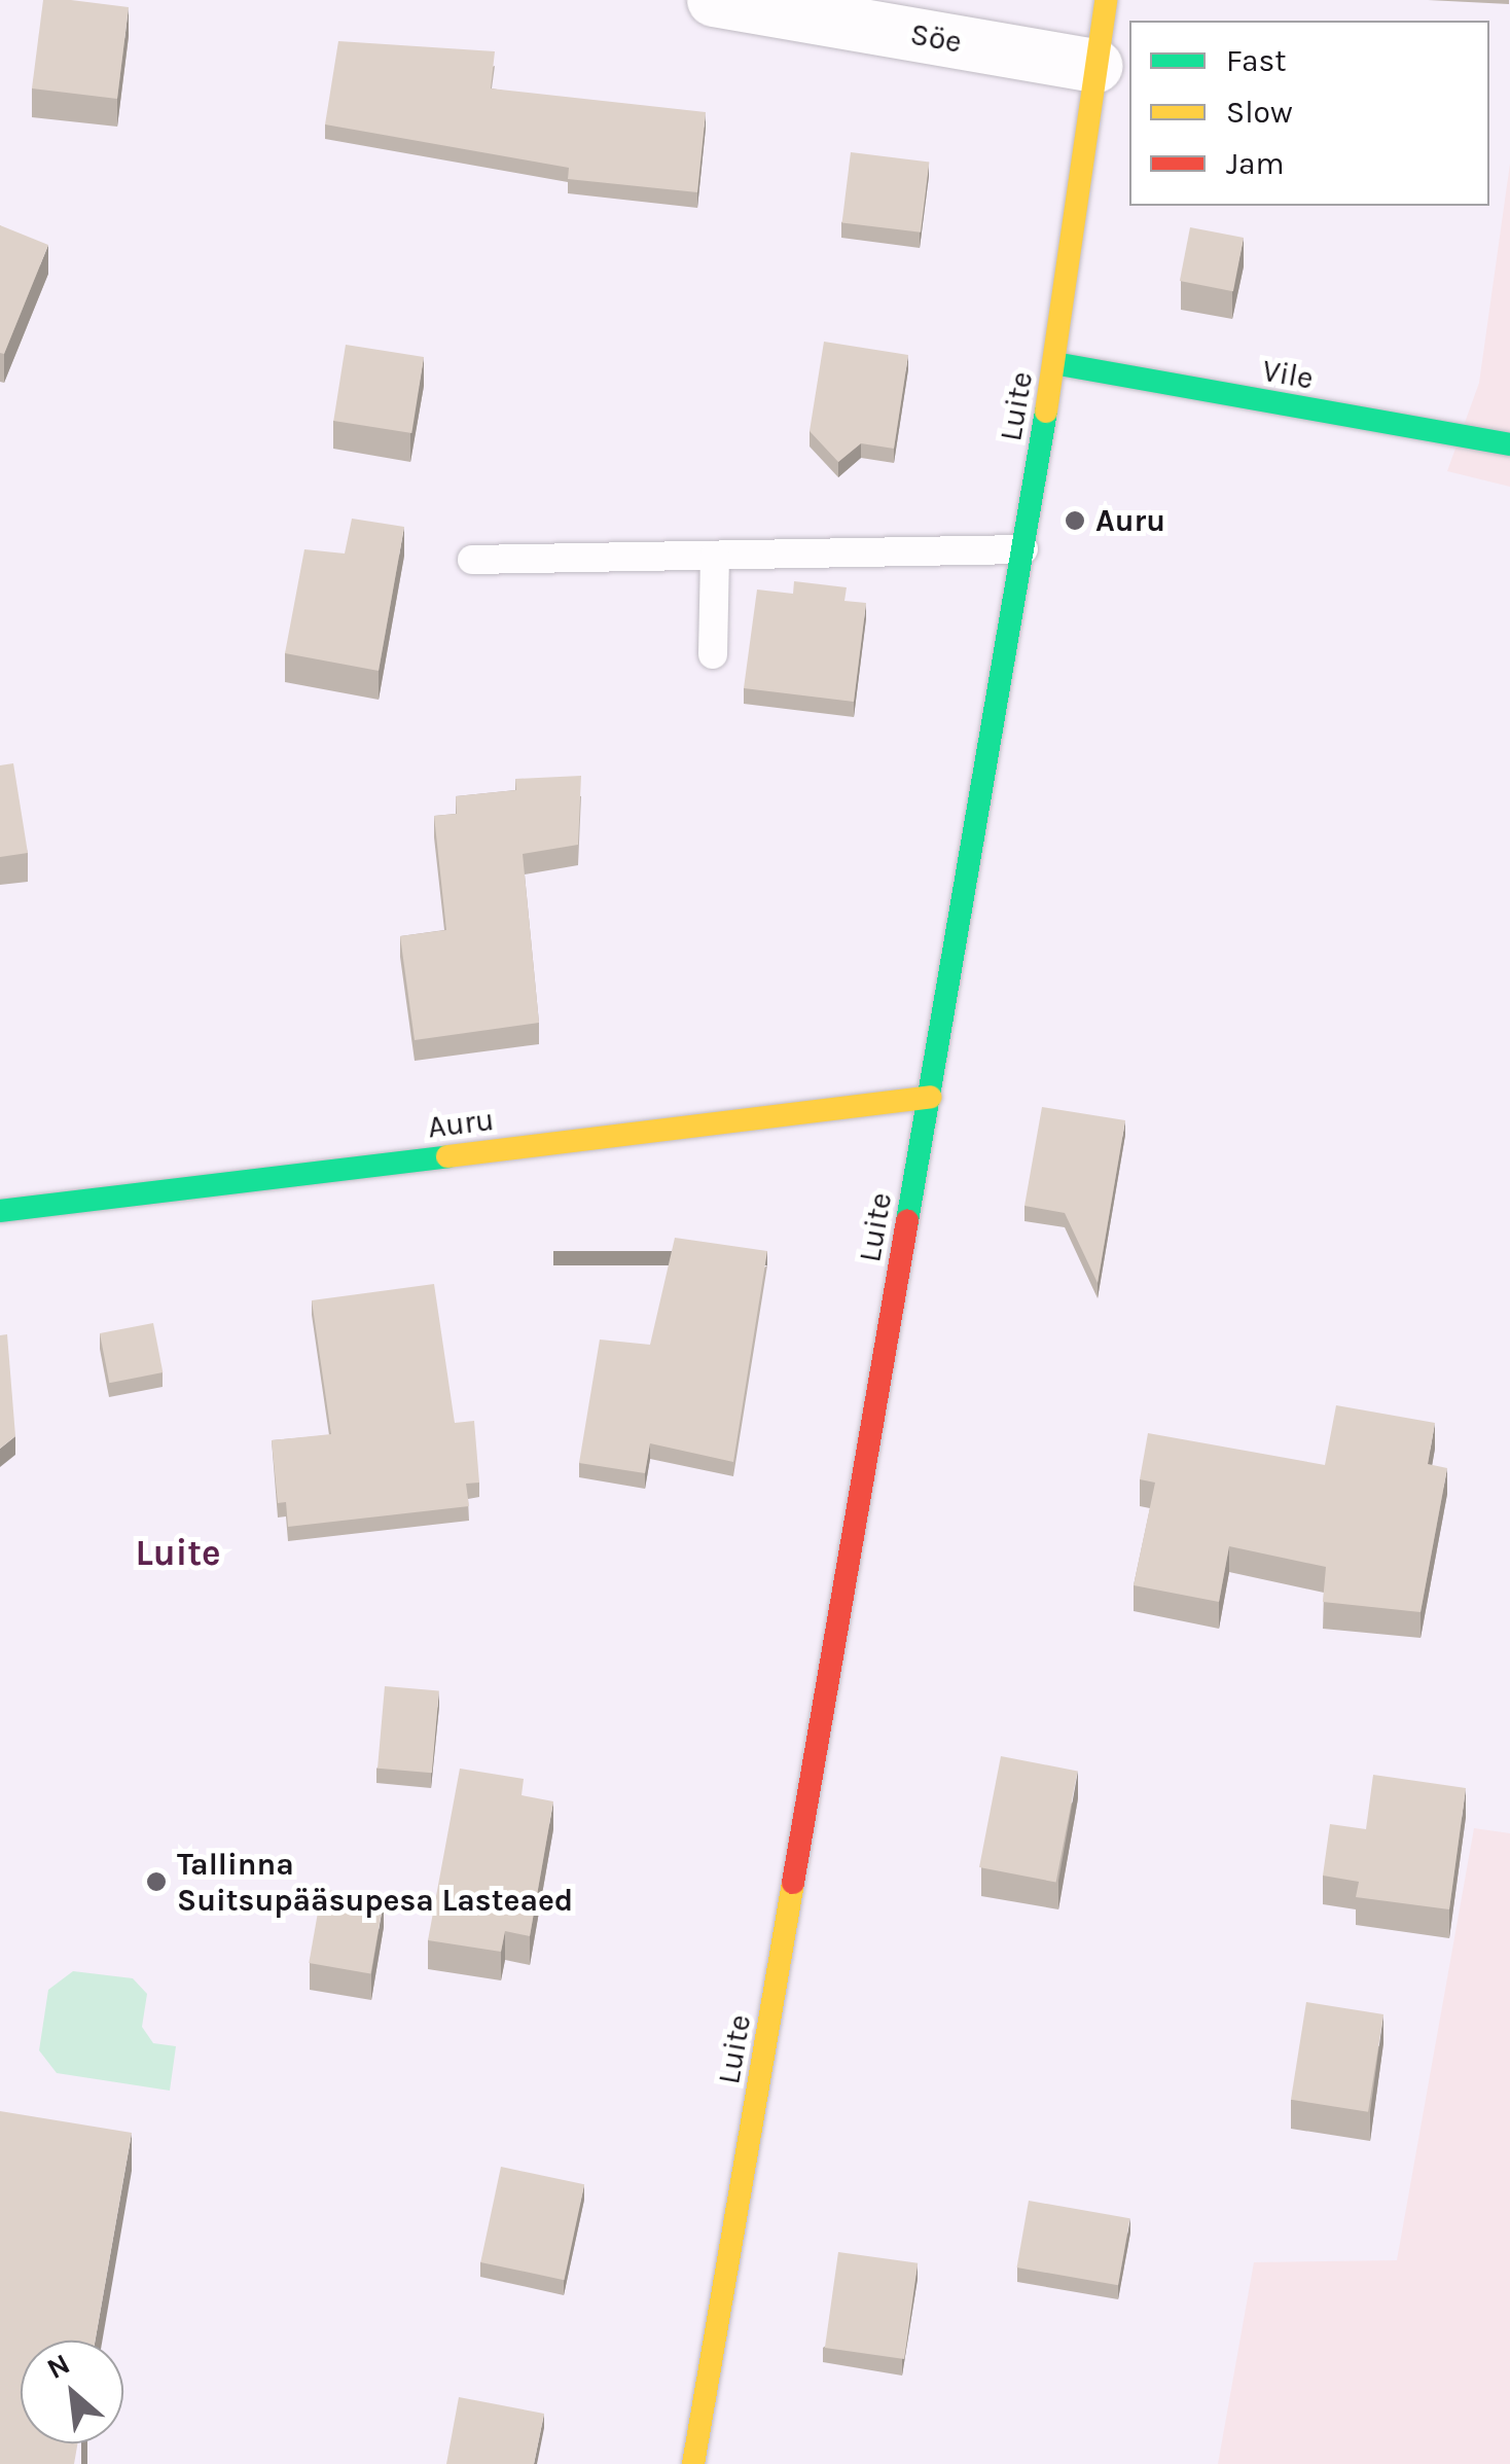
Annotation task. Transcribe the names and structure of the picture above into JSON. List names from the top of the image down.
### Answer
{
  "streets": {
    "street": [
      "Söe",
      "Vile",
      "Luite",
      "Auru"
    ]
  },
  "crossings": [
    ["Söe", "Luite"],
    ["Vile", "Luite"],
    ["Luite", "Auru"]
  ],
  "districts": ["Luite"],
  "places": ["Auru", "Tallinna Suitsupääsupesa Lasteaed"],
  "legend": ["Fast", "Slow", "Jam"],
  "north": "top left"
}
